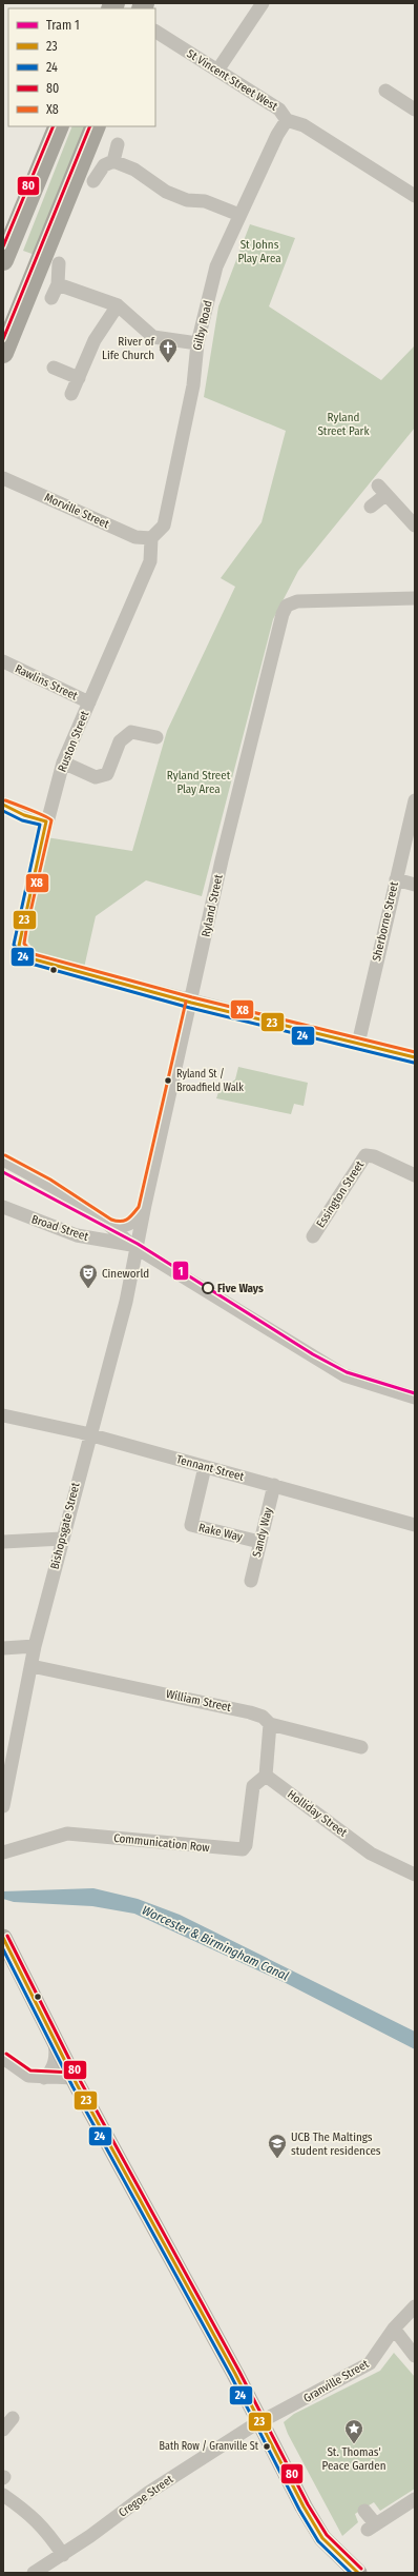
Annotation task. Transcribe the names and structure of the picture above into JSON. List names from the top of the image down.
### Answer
{
  "streets": {
    "street": [
      "St Vincent Street West",
      "Gilby Road",
      "Morville Street",
      "Rawlins Street",
      "Ruston Street",
      "Ryland Street",
      "Sherborne Street",
      "Essington Street",
      "Broad Street",
      "Tennant Street",
      "Bishopsgate Street",
      "Rake Way",
      "Sandy Way",
      "William Street",
      "Holliday Street",
      "Communication Row",
      "Granville Street",
      "Cregoe Street"
    ]
  },
  "crossings": [
    ["St Vincent Street West", "Gilby Road"],
    ["Gilby Road", "Morville Street"],
    ["Gilby Road", "Ruston Street"],
    ["Morville Street", "Ruston Street"],
    ["Rawlins Street", "Ruston Street"],
    ["Ruston Street", "Ryland Street"],
    ["Ryland Street", "Broad Street"],
    ["Ryland Street", "Bishopsgate Street"],
    ["Broad Street", "Bishopsgate Street"],
    ["Tennant Street", "Bishopsgate Street"],
    ["Tennant Street", "Rake Way"],
    ["Tennant Street", "Sandy Way"],
    ["Bishopsgate Street", "William Street"],
    ["Rake Way", "Sandy Way"],
    ["Holliday Street", "Communication Row"],
    ["Granville Street", "Cregoe Street"]
  ],
  "water": ["Worcester & Birmingham Canal"],
  "parks": ["St Johns Play Area", "Ryland Street Park", "Ryland Street Play Area"],
  "places": {
    "church": ["River of Life Church"],
    "other": ["Ryland St / Broadfield Walk", "Five Ways", "Bath Row / Granville St"],
    "theatre": ["Cineworld"],
    "school or university": ["UCB The Maltings student residences"],
    "place": ["St. Thomas' Peace Garden"]
  },
  "lines": [
    "transit line 80",
    "transit line X8",
    "transit line 23",
    "transit line 24",
    "tram line 1"
  ],
  "legend": [
    "Tram 1",
    "23",
    "24",
    "80",
    "X8"
  ]
}
